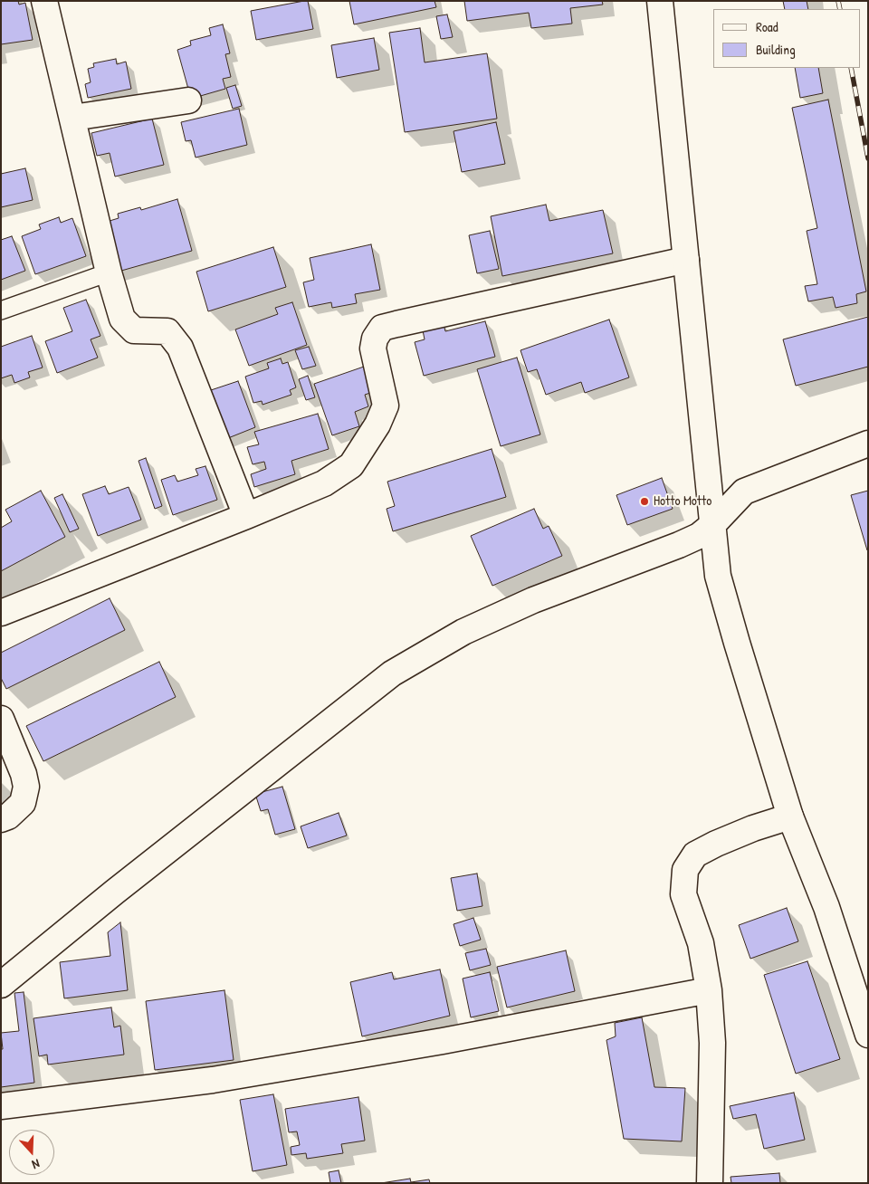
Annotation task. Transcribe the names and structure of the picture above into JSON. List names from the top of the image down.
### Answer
{
  "places": ["Hotto Motto"],
  "legend": ["Road", "Building"],
  "north": "bottom"
}
